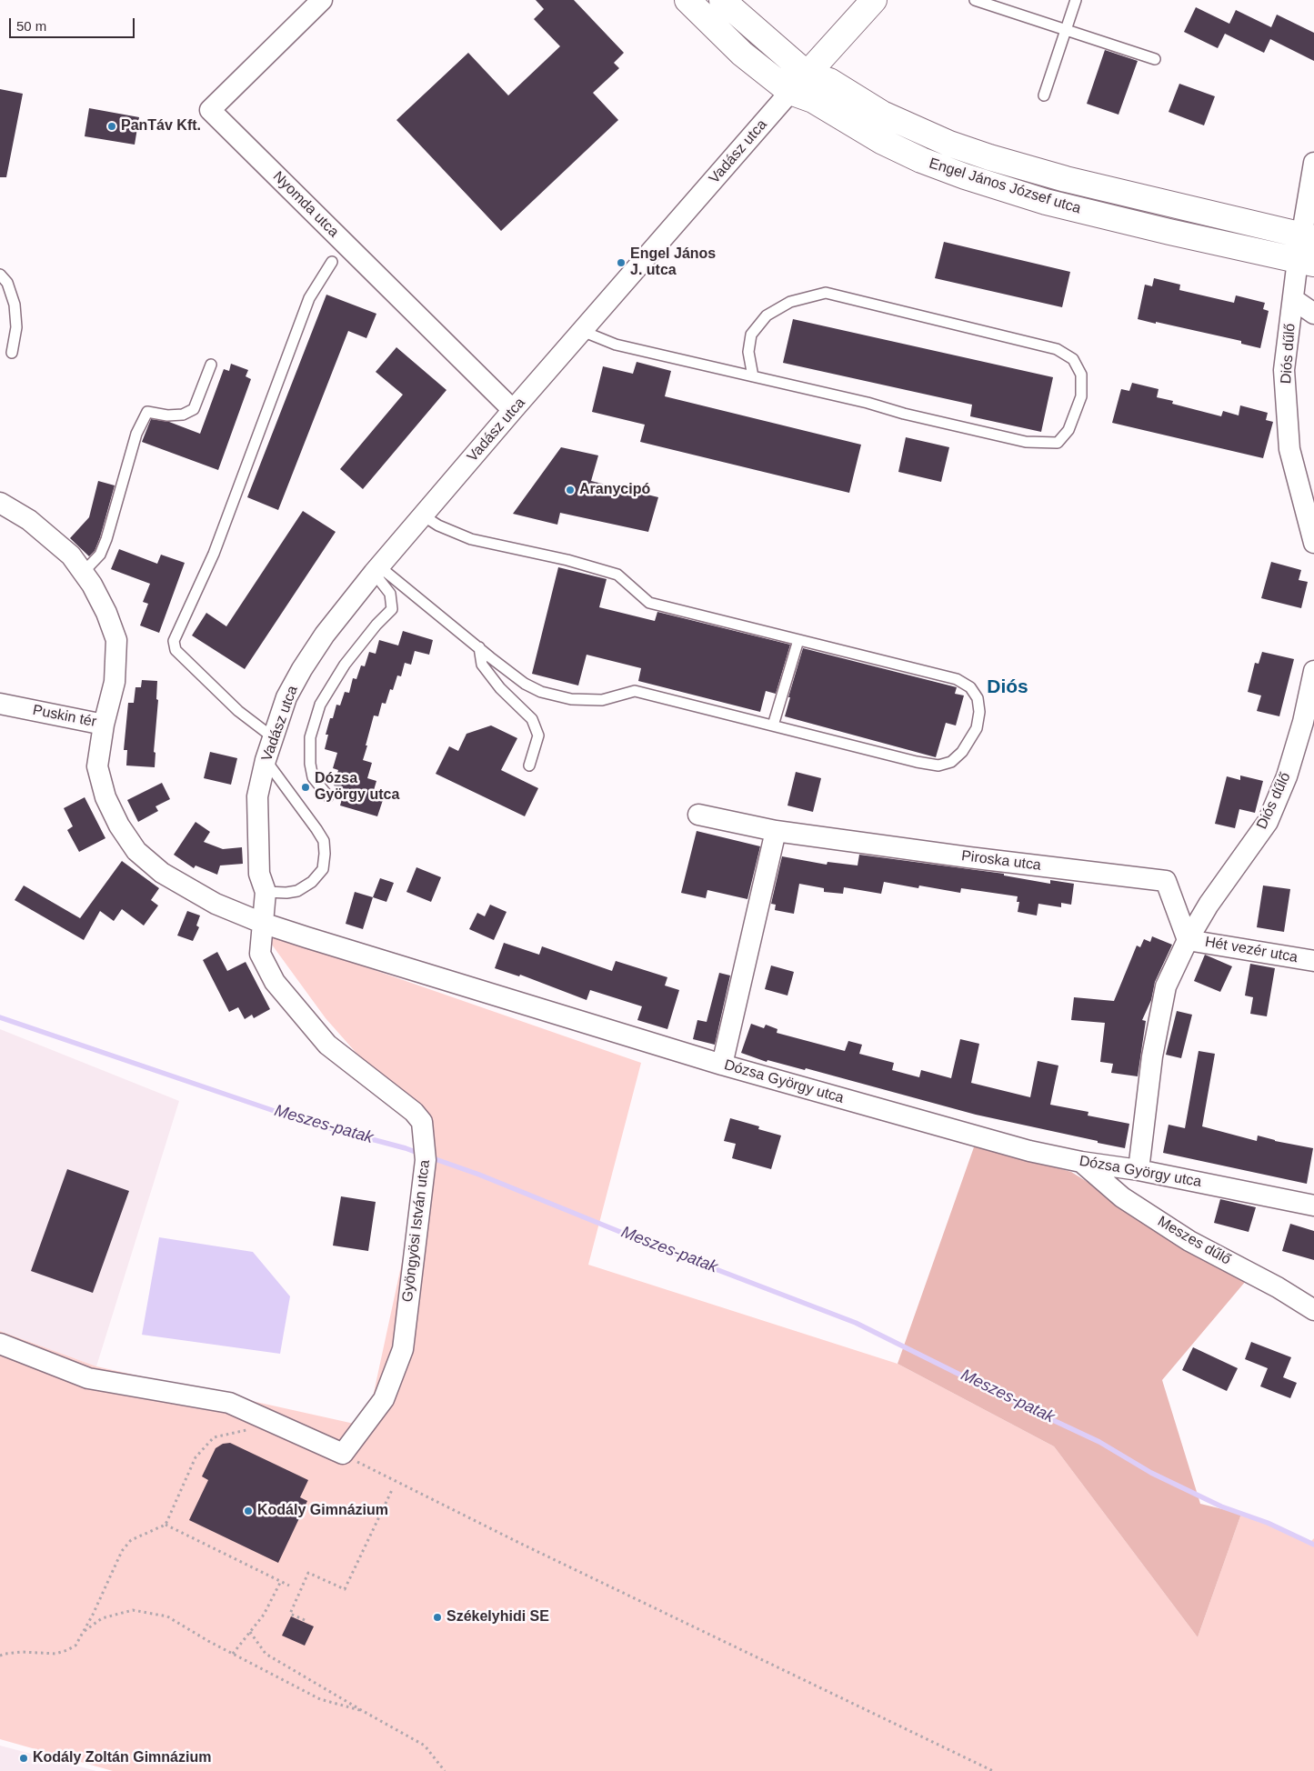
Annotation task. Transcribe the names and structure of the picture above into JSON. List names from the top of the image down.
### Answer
{
  "streets": {
    "street": [
      "Vadász utca",
      "Engel János József utca",
      "Nyomda utca",
      "Diós dűlő",
      "Puskin tér",
      "Piroska utca",
      "Hét vezér utca",
      "Dózsa György utca",
      "Gyöngyösi István utca",
      "Meszes dűlő"
    ]
  },
  "crossings": [
    ["Vadász utca", "Engel János József utca"],
    ["Vadász utca", "Nyomda utca"],
    ["Vadász utca", "Dózsa György utca"],
    ["Vadász utca", "Gyöngyösi István utca"],
    ["Engel János József utca", "Diós dűlő"],
    ["Diós dűlő", "Piroska utca"],
    ["Diós dűlő", "Hét vezér utca"],
    ["Piroska utca", "Hét vezér utca"],
    ["Dózsa György utca", "Gyöngyösi István utca"],
    ["Dózsa György utca", "Meszes dűlő"]
  ],
  "districts": ["Diós"],
  "water": ["Meszes-patak"],
  "places": [
    "PanTáv Kft.",
    "Engel János J. utca",
    "Aranycipó",
    "Dózsa György utca",
    "Kodály Gimnázium",
    "Székelyhidi SE",
    "Kodály Zoltán Gimnázium"
  ],
  "scale_bar": "50 m"
}
